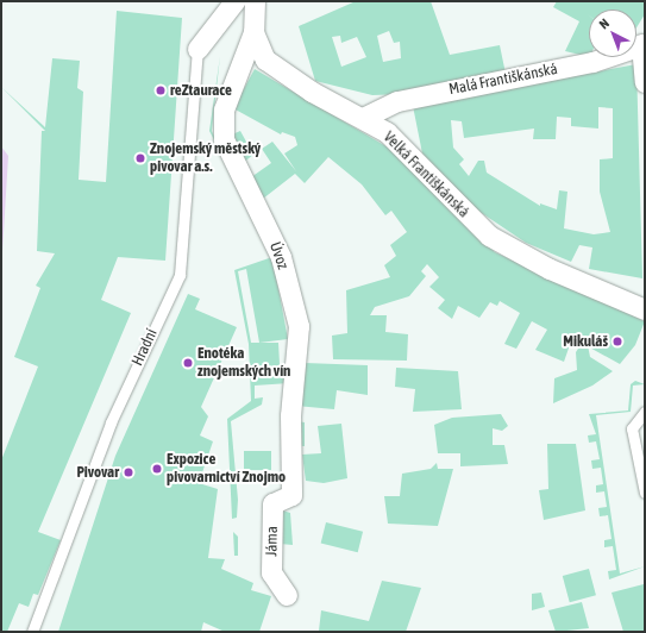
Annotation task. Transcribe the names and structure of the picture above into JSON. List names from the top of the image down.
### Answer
{
  "streets": {
    "street": [
      "Malá Františkánská",
      "Velká Františkánská",
      "Úvoz",
      "Jáma"
    ],
    "lane": ["Hradní"]
  },
  "crossings": [
    ["Malá Františkánská", "Velká Františkánská"],
    ["Velká Františkánská", "Úvoz"],
    ["Úvoz", "Jáma"]
  ],
  "places": [
    "reZtaurace",
    "Znojemský městský pivovar a.s.",
    "Mikuláš",
    "Enotéka znojemských vín",
    "Expozice pivovarnictví Znojmo",
    "Pivovar"
  ],
  "north": "top left"
}
